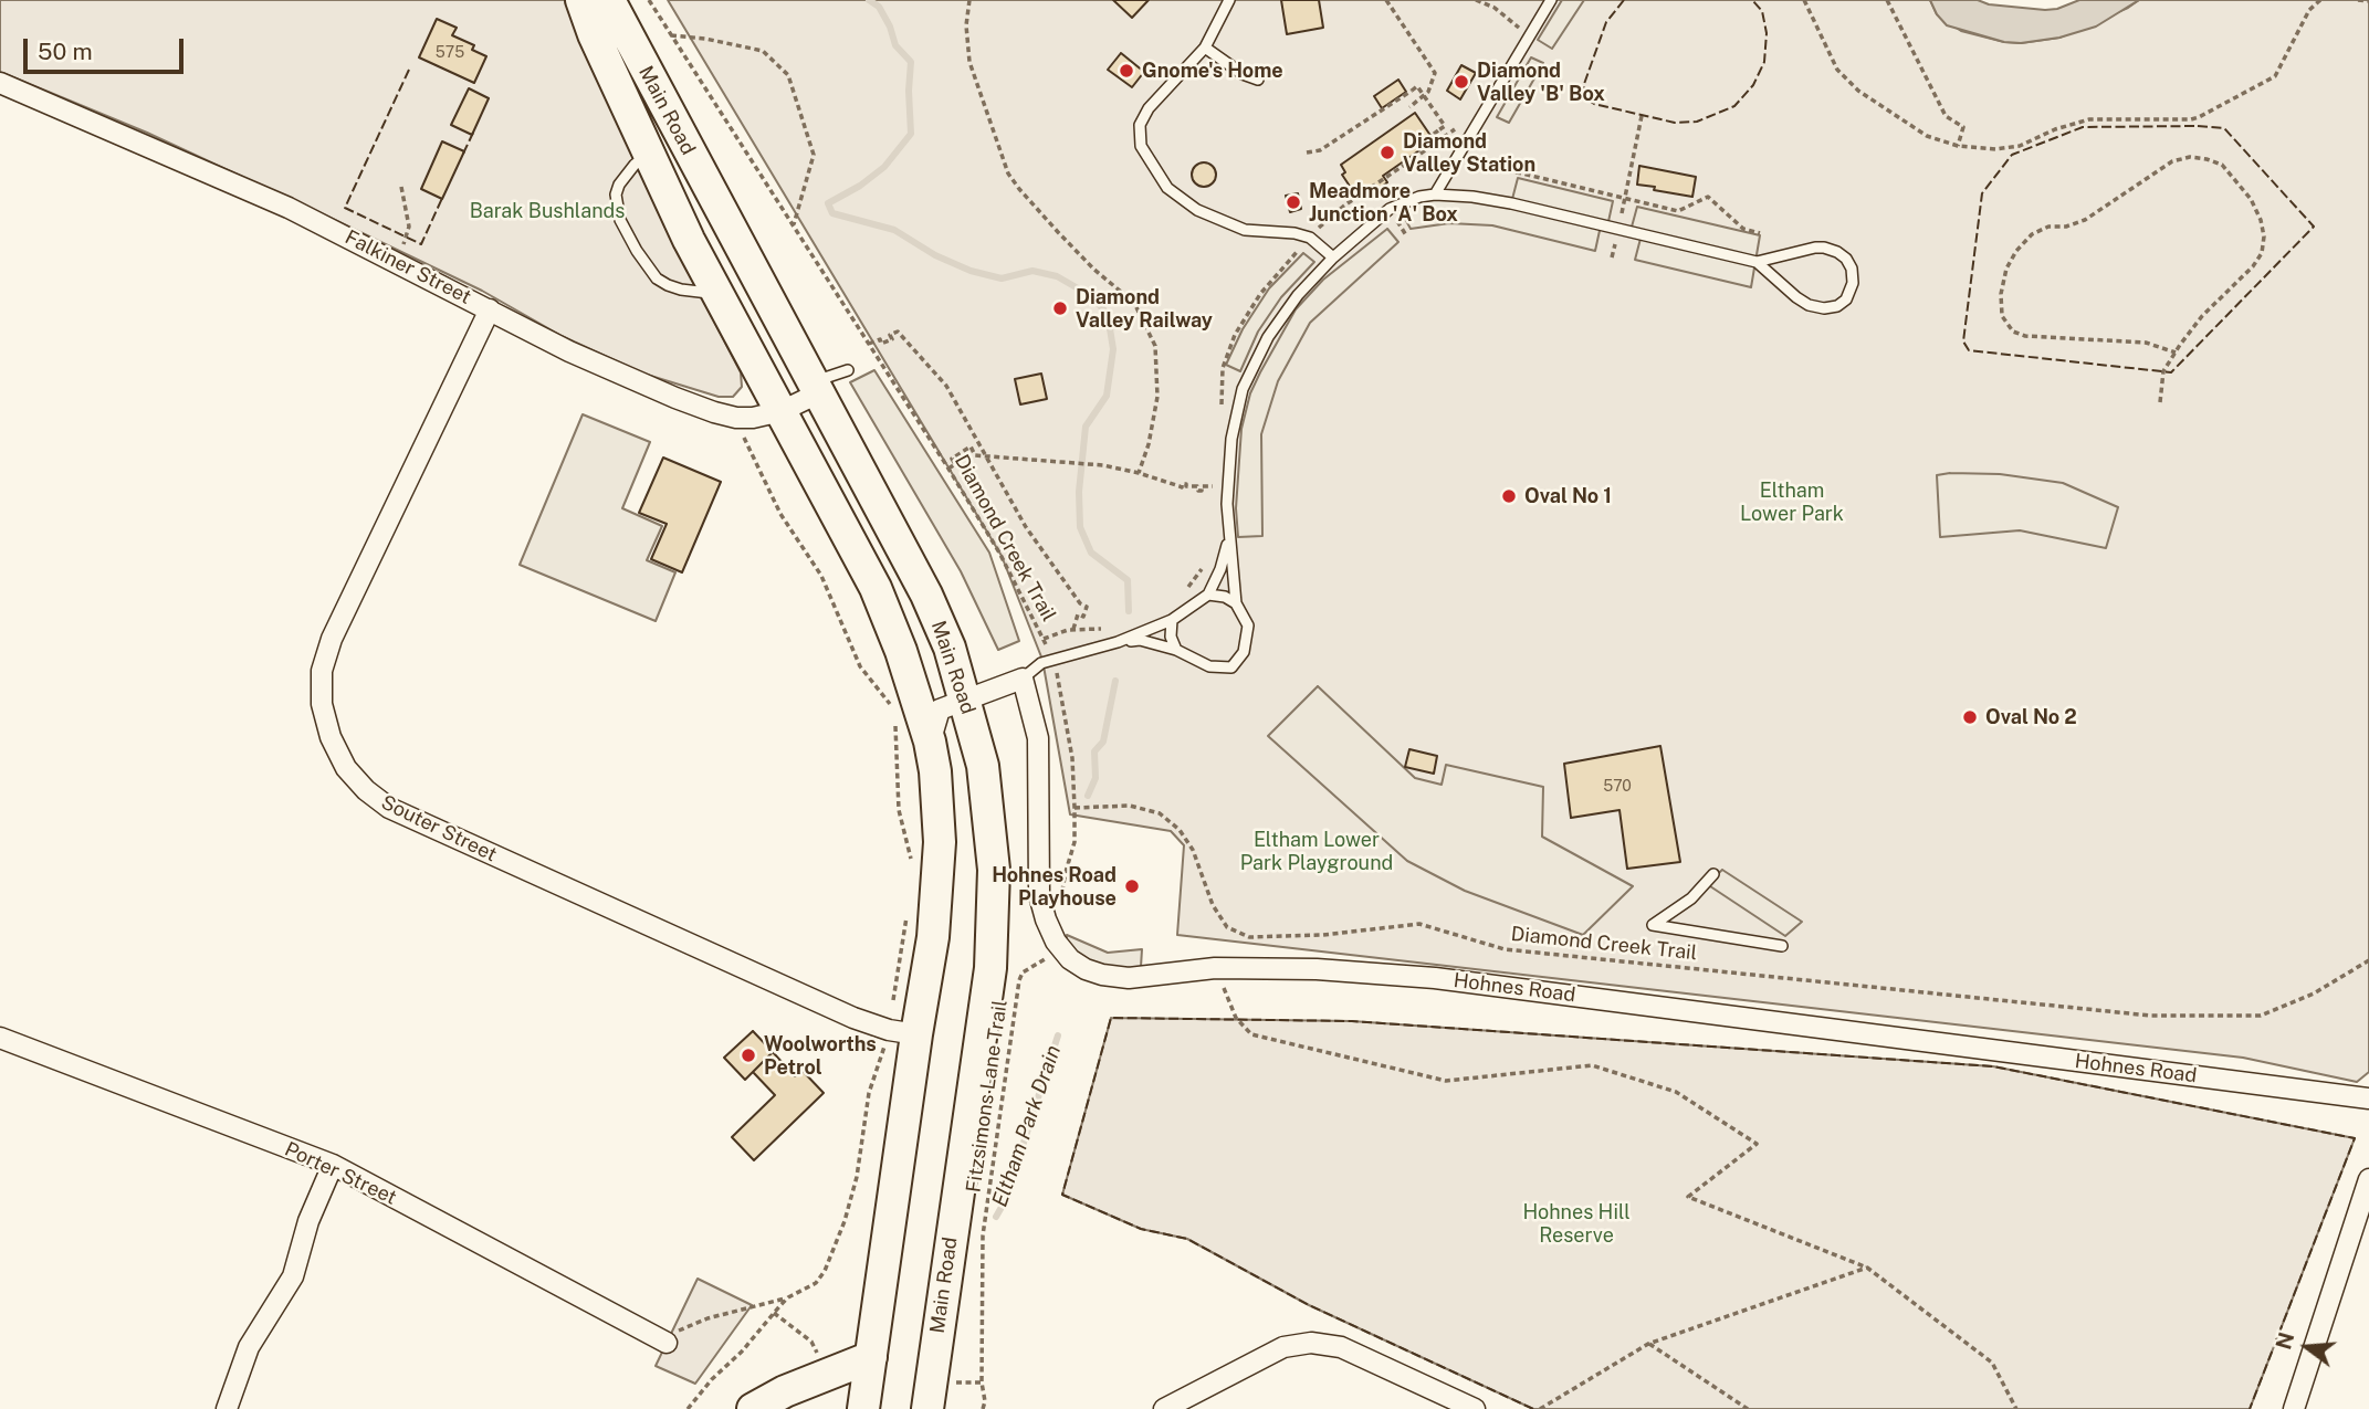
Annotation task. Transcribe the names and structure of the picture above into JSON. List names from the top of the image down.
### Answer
{
  "streets": {
    "main road": ["Main Road"],
    "street": [
      "Falkiner Street",
      "Souter Street",
      "Hohnes Road",
      "Porter Street"
    ],
    "path": ["Diamond Creek Trail", "Fitzsimons Lane Trail"]
  },
  "crossings": [
    ["Main Road", "Falkiner Street"],
    ["Main Road", "Souter Street"],
    ["Falkiner Street", "Souter Street"],
    ["Hohnes Road", "Fitzsimons Lane Trail"]
  ],
  "water": ["Eltham Park Drain"],
  "parks": [
    "Barak Bushlands",
    "Eltham Lower Park",
    "Eltham Lower Park Playground",
    "Hohnes Hill Reserve"
  ],
  "places": [
    "Gnome's Home",
    "Diamond Valley 'B' Box",
    "Diamond Valley Station",
    "Meadmore Junction 'A' Box",
    "Diamond Valley Railway",
    "Oval No 1",
    "Oval No 2",
    "Hohnes Road Playhouse",
    "Woolworths Petrol"
  ],
  "house_numbers": ["575", "570"],
  "scale_bar": "50 m",
  "north": "left"
}
